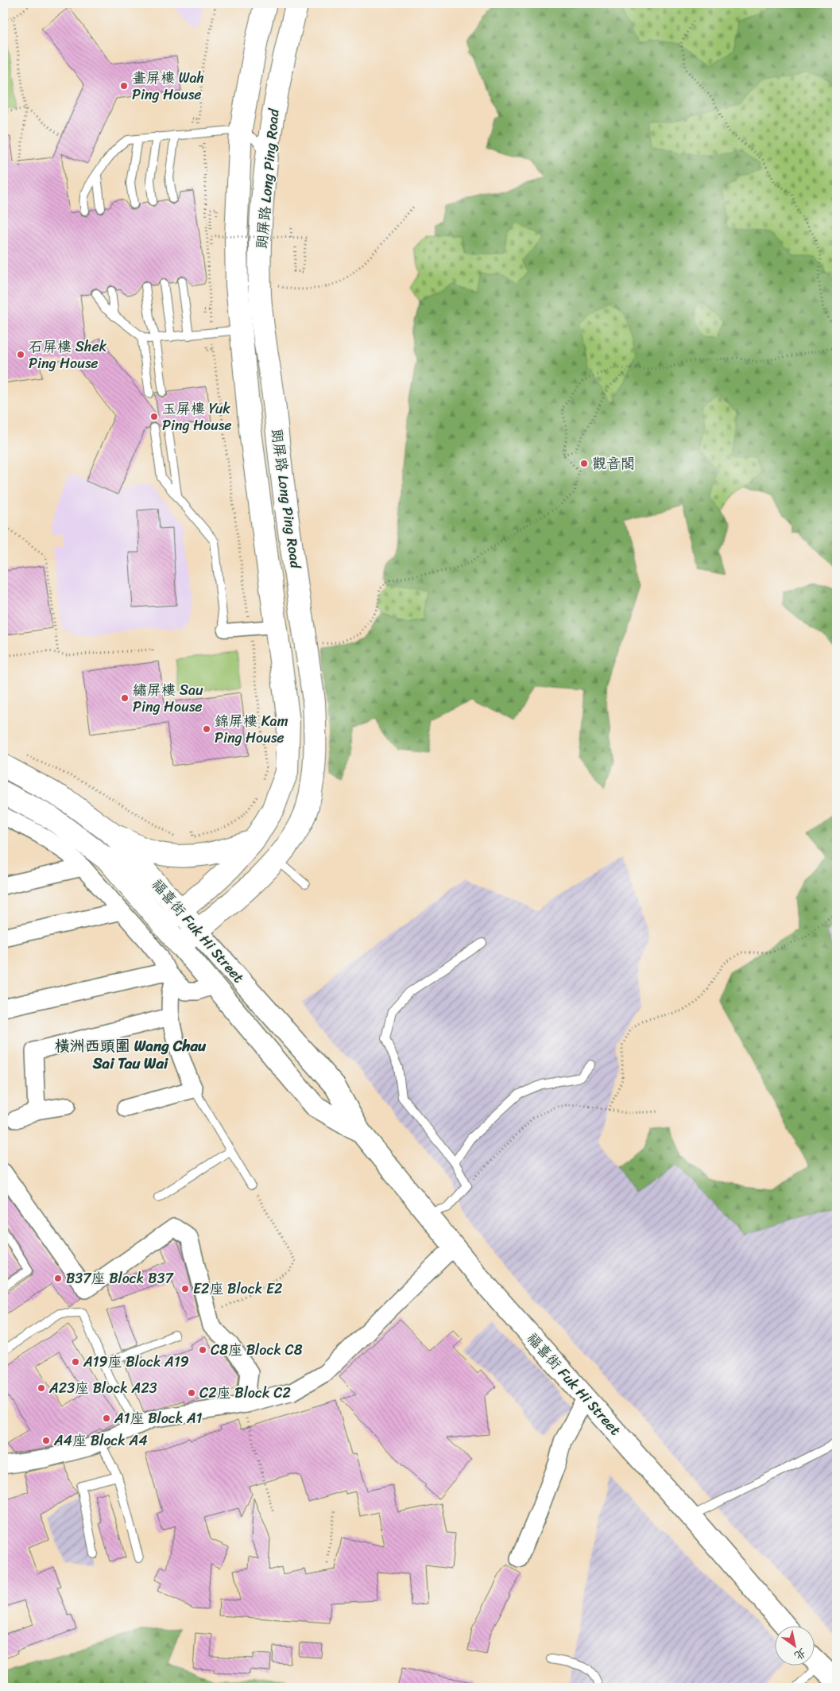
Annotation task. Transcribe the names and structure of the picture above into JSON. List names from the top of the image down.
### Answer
{
  "streets": {
    "main road": ["朗屏路 Long Ping Road", "福喜街 Fuk Hi Street"]
  },
  "crossings": [
    ["朗屏路 Long Ping Road", "福喜街 Fuk Hi Street"]
  ],
  "districts": ["橫洲西頭圍 Wang Chau Sai Tau Wai"],
  "places": [
    "畫屏樓 Wah Ping House",
    "石屏樓 Shek Ping House",
    "玉屏樓 Yuk Ping House",
    "觀音閣",
    "繡屏樓 Sau Ping House",
    "錦屏樓 Kam Ping House",
    "B37座 Block B37",
    "E2座 Block E2",
    "C8座 Block C8",
    "A19座 Block A19",
    "A23座 Block A23",
    "C2座 Block C2",
    "A1座 Block A1",
    "A4座 Block A4"
  ],
  "north": "bottom right"
}
